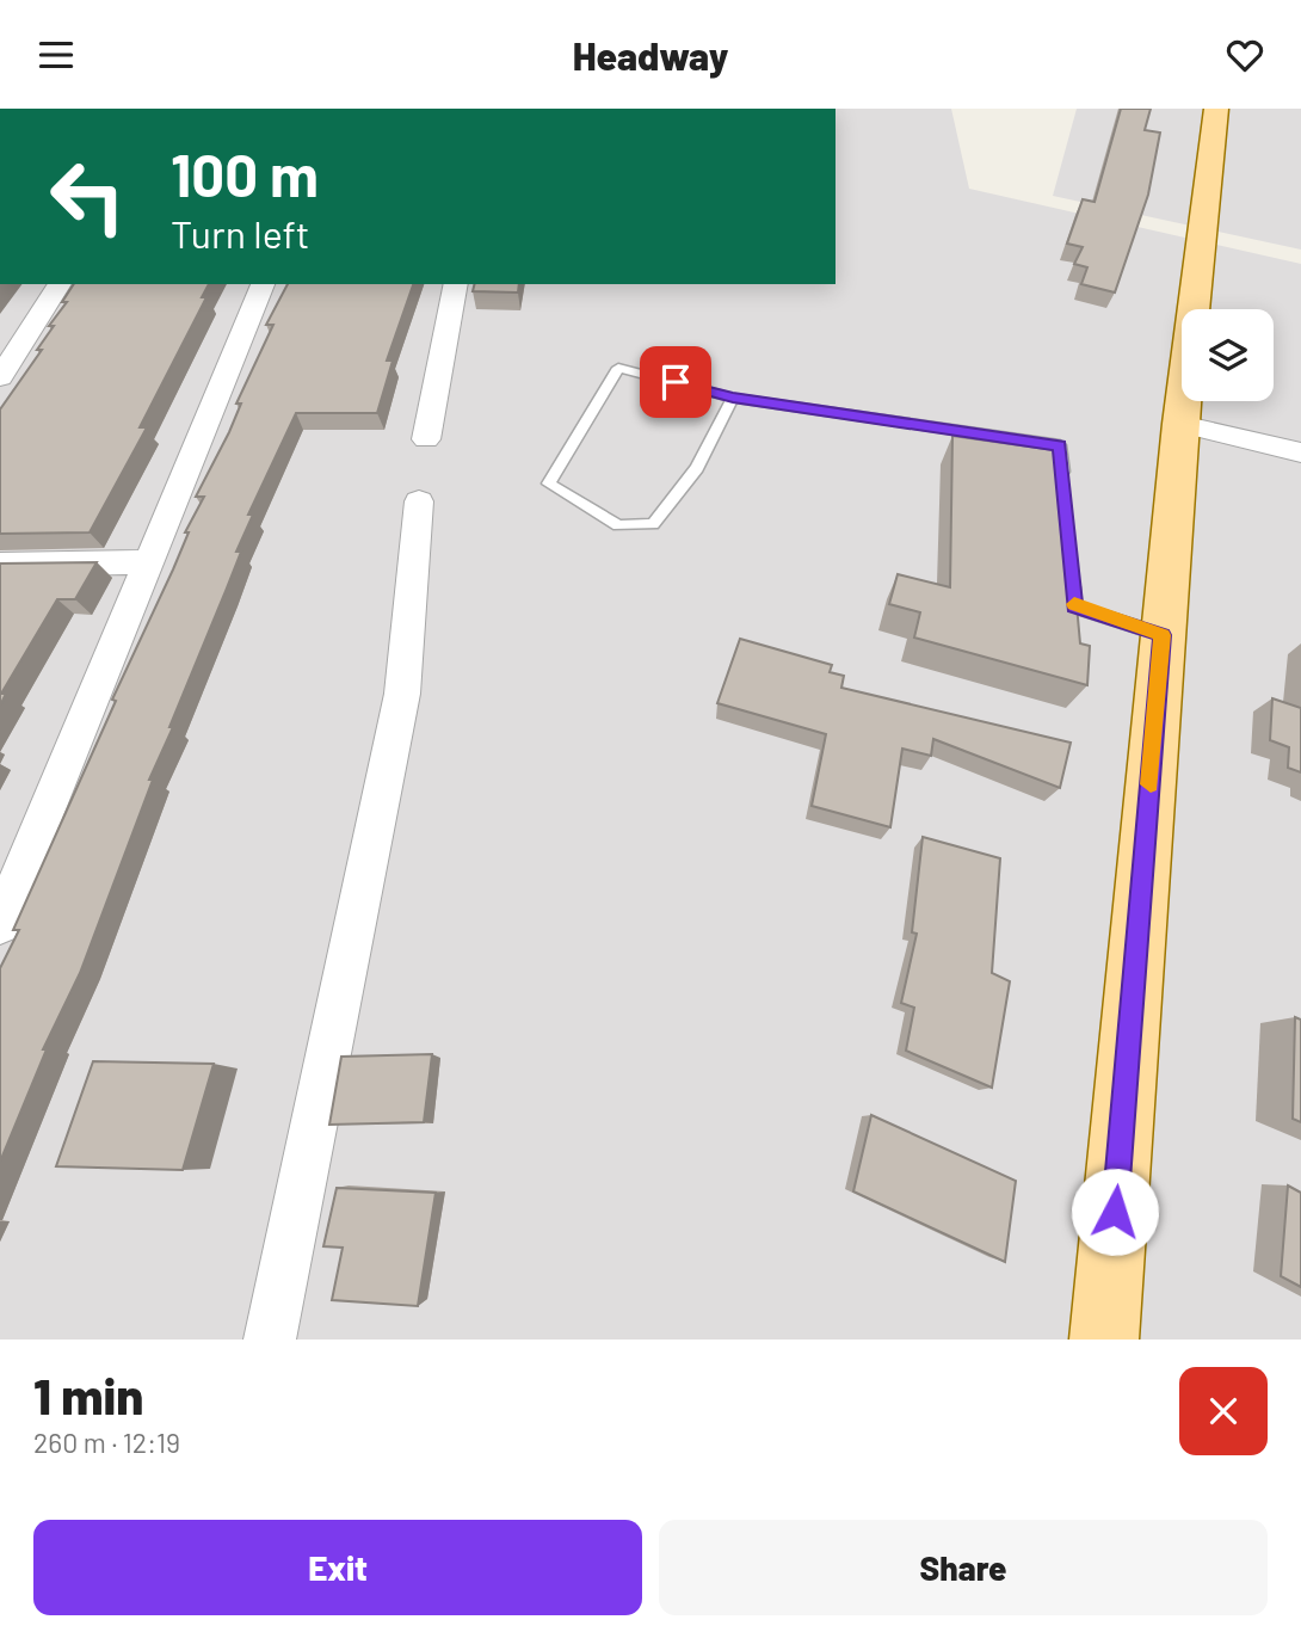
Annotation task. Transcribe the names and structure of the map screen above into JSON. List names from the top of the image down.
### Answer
{
  "page": {
    "header": "Headway",
    "turn": ["100 m", "Turn left"],
    "heading": ["1 min", "260 m · 12:19"],
    "buttons": ["Exit", "Share"]
  }
}
